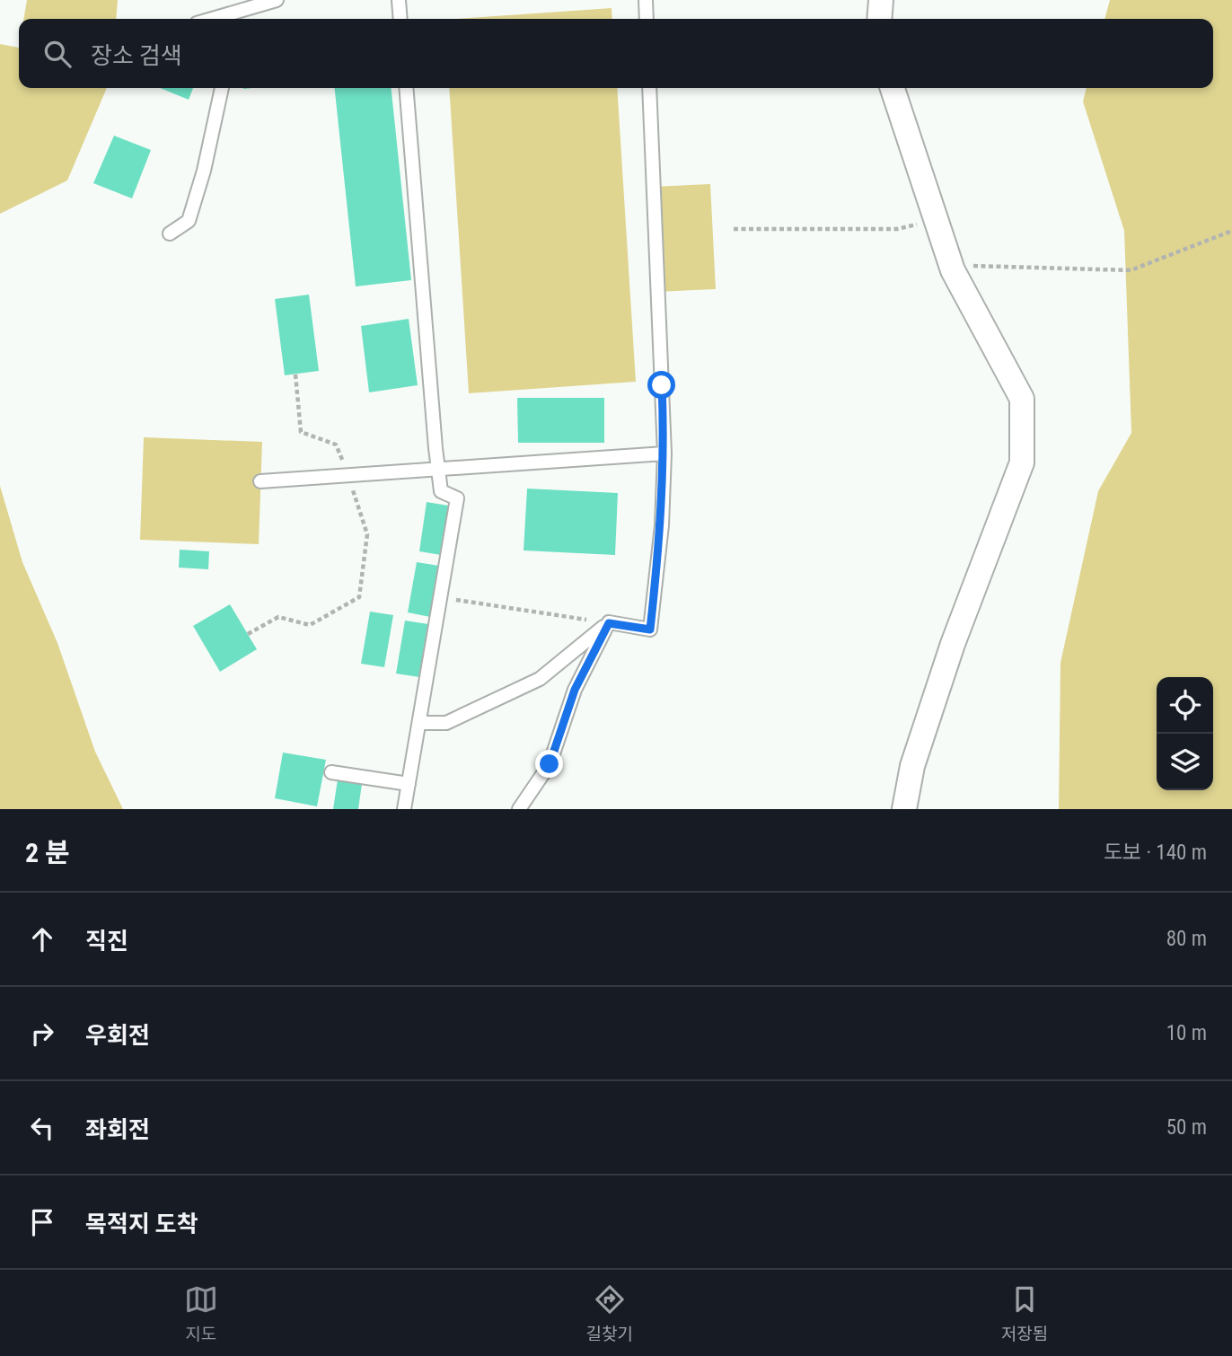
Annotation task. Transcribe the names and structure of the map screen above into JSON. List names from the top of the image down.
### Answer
{
  "page": {
    "search": "장소 검색",
    "heading": ["2 분", "도보 · 140 m"],
    "list": [
      ["직진", "80 m"],
      ["우회전", "10 m"],
      ["좌회전", "50 m"],
      "목적지 도착"
    ],
    "nav": ["지도", "길찾기", "저장됨"]
  }
}
